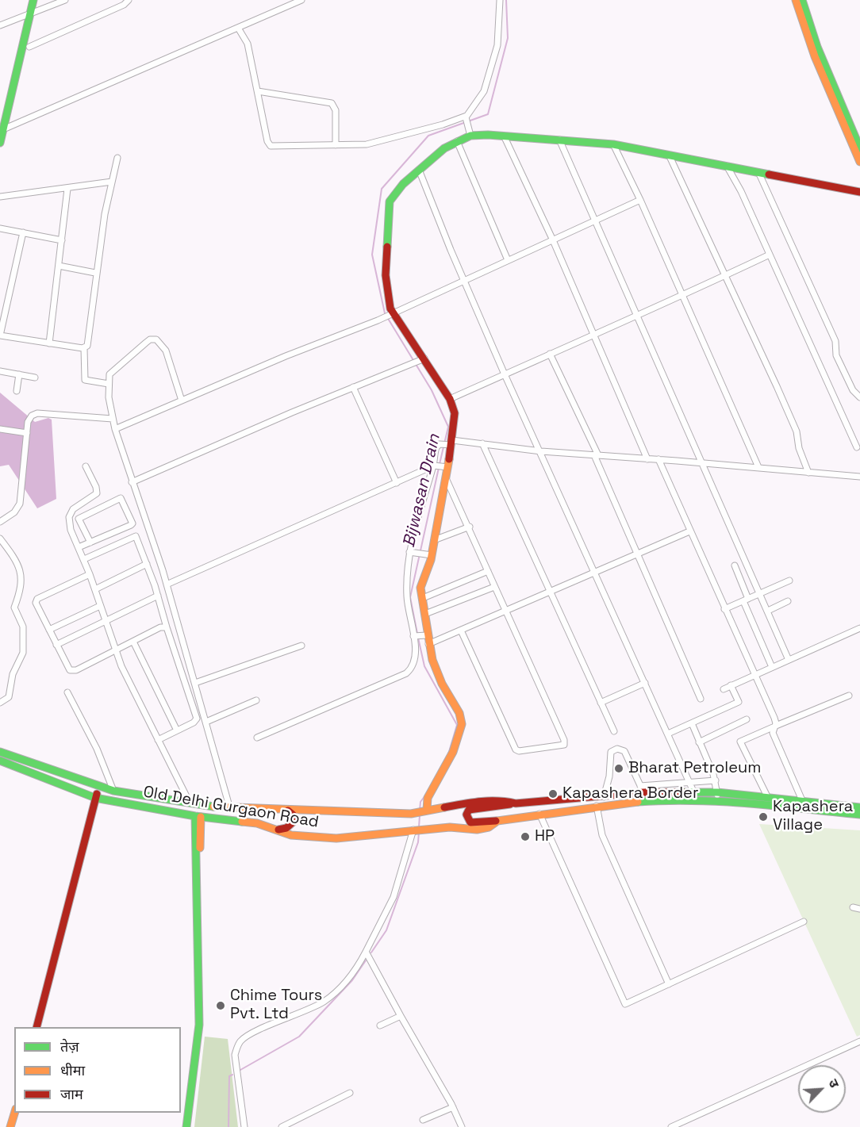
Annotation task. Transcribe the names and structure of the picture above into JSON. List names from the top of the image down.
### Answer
{
  "streets": {
    "street": ["Old Delhi Gurgaon Road"]
  },
  "water": ["Bijwasan Drain"],
  "places": [
    "Bharat Petroleum",
    "Kapashera Border",
    "Kapashera Village",
    "HP",
    "Chime Tours Pvt. Ltd"
  ],
  "legend": ["तेज़", "धीमा", "जाम"],
  "north": "top right"
}
